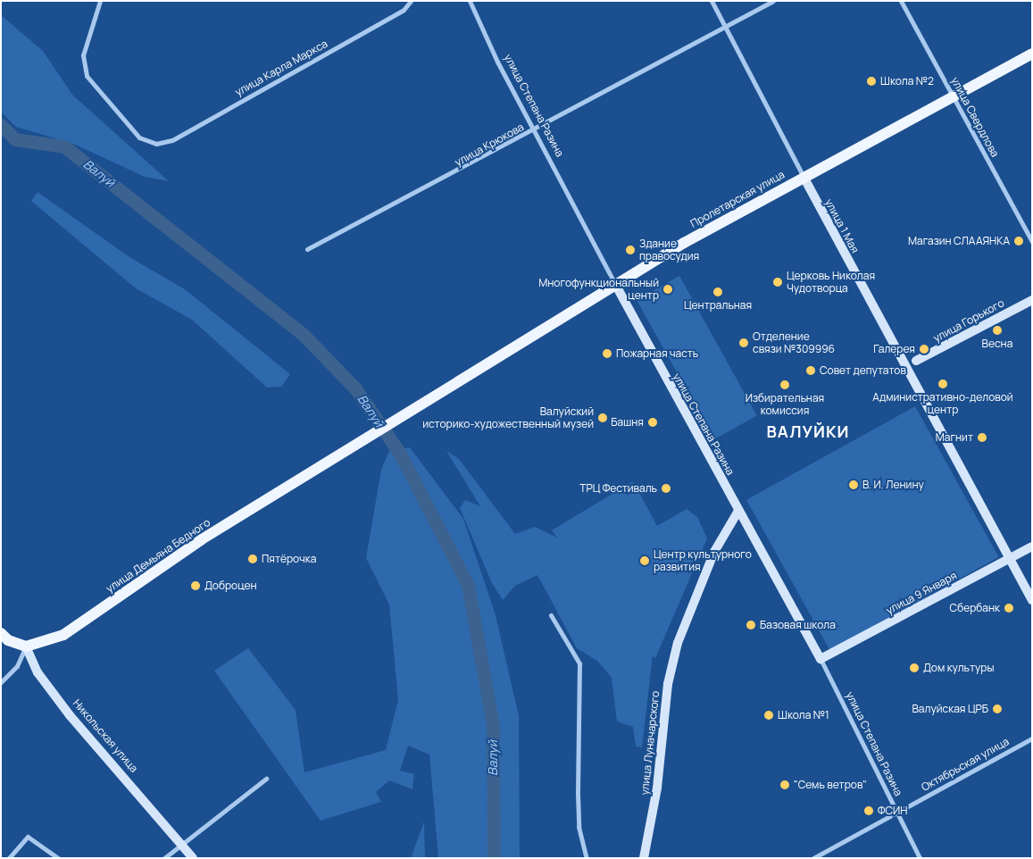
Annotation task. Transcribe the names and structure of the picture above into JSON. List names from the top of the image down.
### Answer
{
  "streets": {
    "main road": [
      "улица Степана Разина",
      "Пролетарская улица",
      "улица 1 Мая",
      "улица Горького",
      "улица Демьяна Бедного",
      "улица 9 Января",
      "Никольская улица",
      "улица Луначарского"
    ],
    "street": [
      "улица Карла Маркса",
      "улица Свердлова",
      "улица Крюкова",
      "Октябрьская улица"
    ]
  },
  "crossings": [
    ["улица Степана Разина", "улица Крюкова"],
    ["улица Степана Разина", "Пролетарская улица"],
    ["улица Степана Разина", "улица 9 Января"],
    ["улица Степана Разина", "улица Луначарского"],
    ["улица Степана Разина", "Октябрьская улица"],
    ["улица Свердлова", "Пролетарская улица"],
    ["улица Крюкова", "улица 1 Мая"],
    ["Пролетарская улица", "улица 1 Мая"],
    ["Пролетарская улица", "улица Демьяна Бедного"],
    ["улица 1 Мая", "улица 9 Января"],
    ["улица Демьяна Бедного", "Никольская улица"]
  ],
  "districts": ["ВАЛУЙКИ"],
  "water": ["Валуй"],
  "places": [
    "Школа №2",
    "Магазин СЛААЯНКА",
    "Здание правосудия",
    "Церковь Николая Чудотворца",
    "Многофункциональный центр",
    "Центральная",
    "Весна",
    "Отделение связи №309996",
    "Галерея",
    "Пожарная часть",
    "Совет депутатов",
    "Административно-деловой центр",
    "Избирательная комиссия",
    "Валуйский историко-художественный музей",
    "Башня",
    "Магнит",
    "В. И. Ленину",
    "ТРЦ Фестиваль",
    "Пятёрочка",
    "Центр культурного развития",
    "Доброцен",
    "Сбербанк",
    "Базовая школа",
    "Дом культуры",
    "Валуйская ЦРБ",
    "Школа №1",
    "\"Семь ветров\"",
    "ФСИН"
  ]
}
